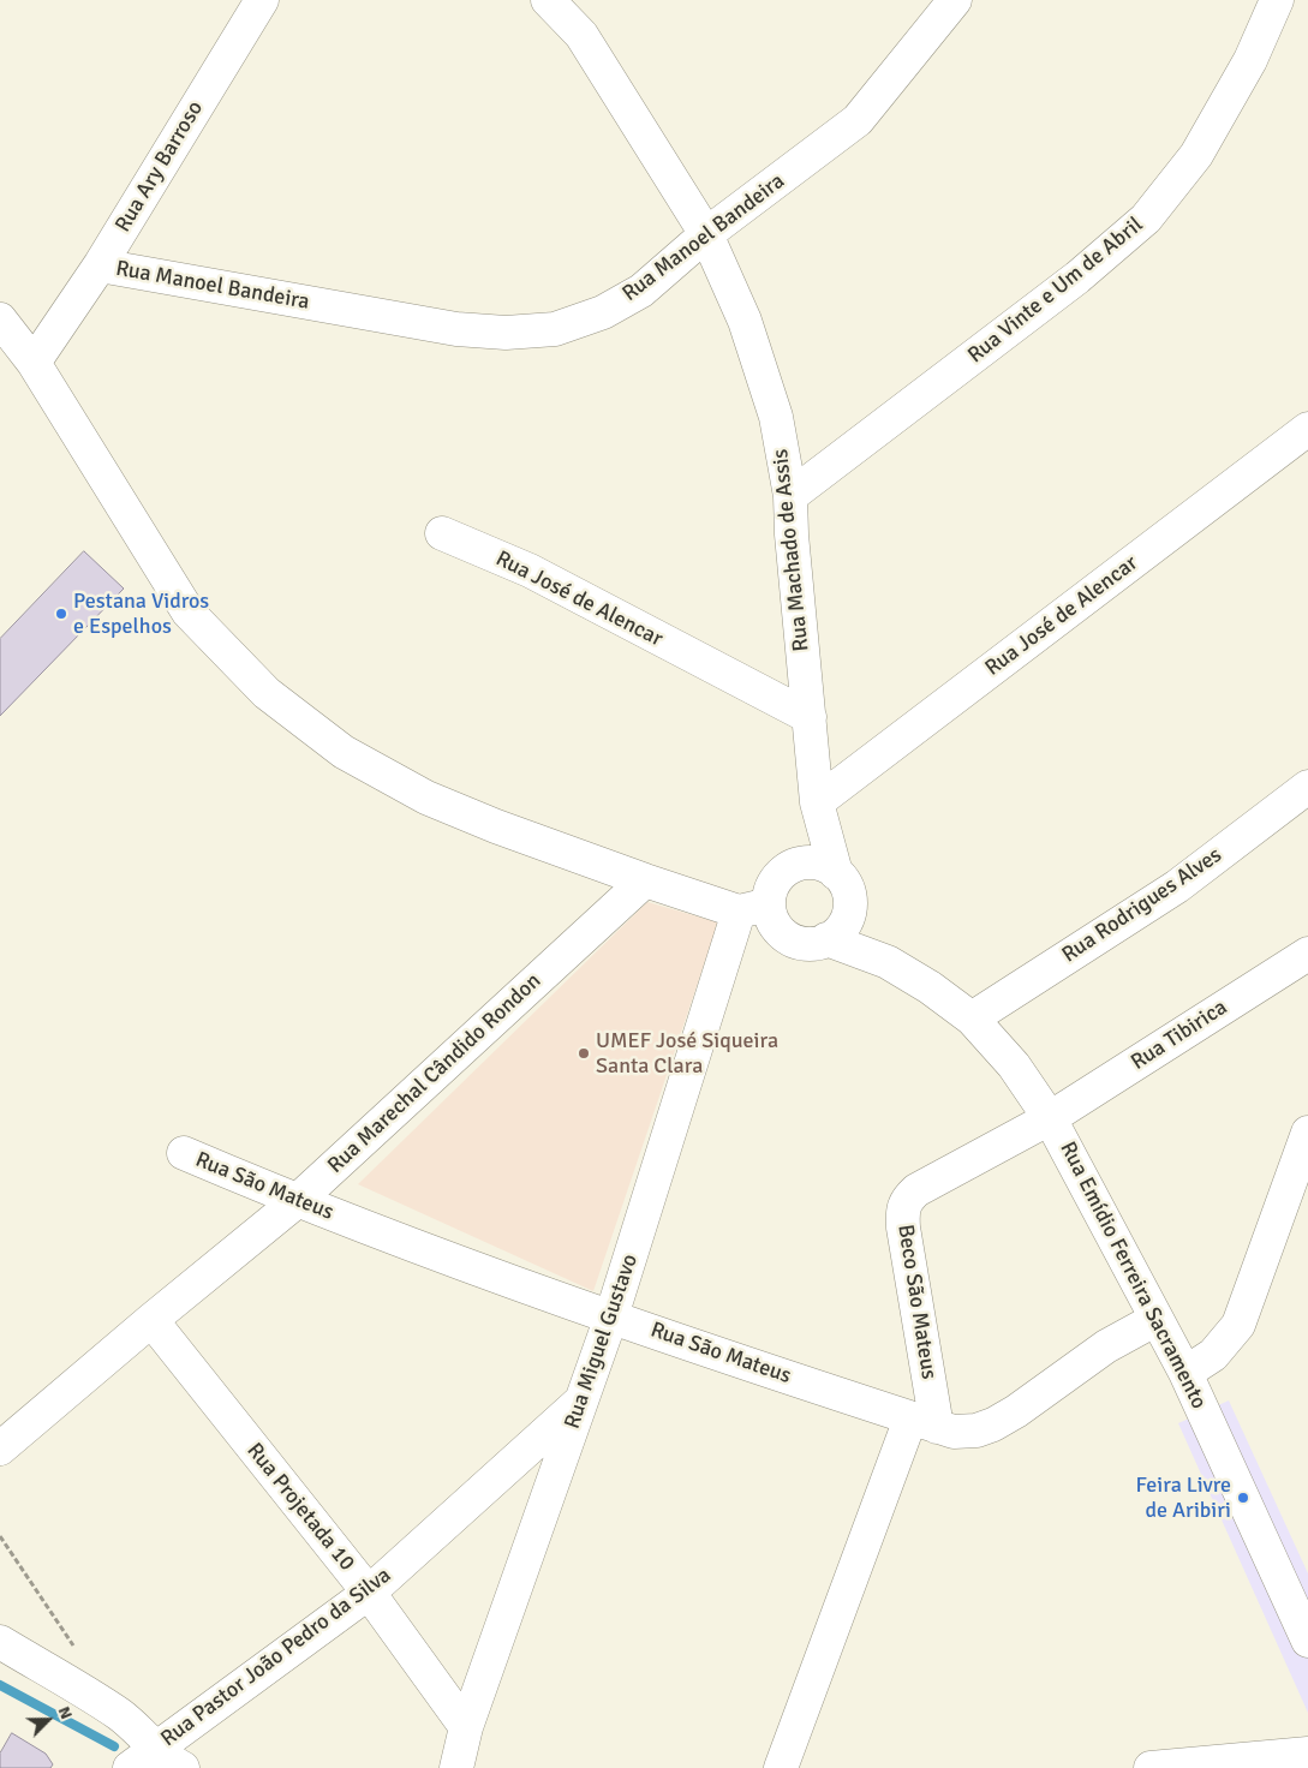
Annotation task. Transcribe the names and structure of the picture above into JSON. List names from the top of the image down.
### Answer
{
  "streets": {
    "street": [
      "Rua Ary Barroso",
      "Rua Manoel Bandeira",
      "Rua Vinte e Um de Abril",
      "Rua Machado de Assis",
      "Rua José de Alencar",
      "Rua Rodrigues Alves",
      "Rua Tibirica",
      "Rua Marechal Cândido Rondon",
      "Rua São Mateus",
      "Rua Emídio Ferreira Sacramento",
      "Beco São Mateus",
      "Rua Miguel Gustavo",
      "Rua Projetada 10",
      "Rua Pastor João Pedro da Silva"
    ]
  },
  "crossings": [
    ["Rua Ary Barroso", "Rua Manoel Bandeira"],
    ["Rua Manoel Bandeira", "Rua Machado de Assis"],
    ["Rua Vinte e Um de Abril", "Rua Machado de Assis"],
    ["Rua Machado de Assis", "Rua José de Alencar"],
    ["Rua Machado de Assis", "Rua Emídio Ferreira Sacramento"],
    ["Rua Machado de Assis", "Rua Miguel Gustavo"],
    ["Rua Rodrigues Alves", "Rua Emídio Ferreira Sacramento"],
    ["Rua Tibirica", "Rua Emídio Ferreira Sacramento"],
    ["Rua Tibirica", "Beco São Mateus"],
    ["Rua Marechal Cândido Rondon", "Rua São Mateus"],
    ["Rua Marechal Cândido Rondon", "Rua Projetada 10"],
    ["Rua São Mateus", "Beco São Mateus"],
    ["Rua São Mateus", "Rua Miguel Gustavo"],
    ["Rua Emídio Ferreira Sacramento", "Beco São Mateus"],
    ["Rua Emídio Ferreira Sacramento", "Rua Miguel Gustavo"],
    ["Rua Miguel Gustavo", "Rua Projetada 10"],
    ["Rua Miguel Gustavo", "Rua Pastor João Pedro da Silva"],
    ["Rua Projetada 10", "Rua Pastor João Pedro da Silva"]
  ],
  "places": ["Pestana Vidros e Espelhos", "UMEF José Siqueira Santa Clara", "Feira Livre de Aribiri"],
  "north": "top right"
}
